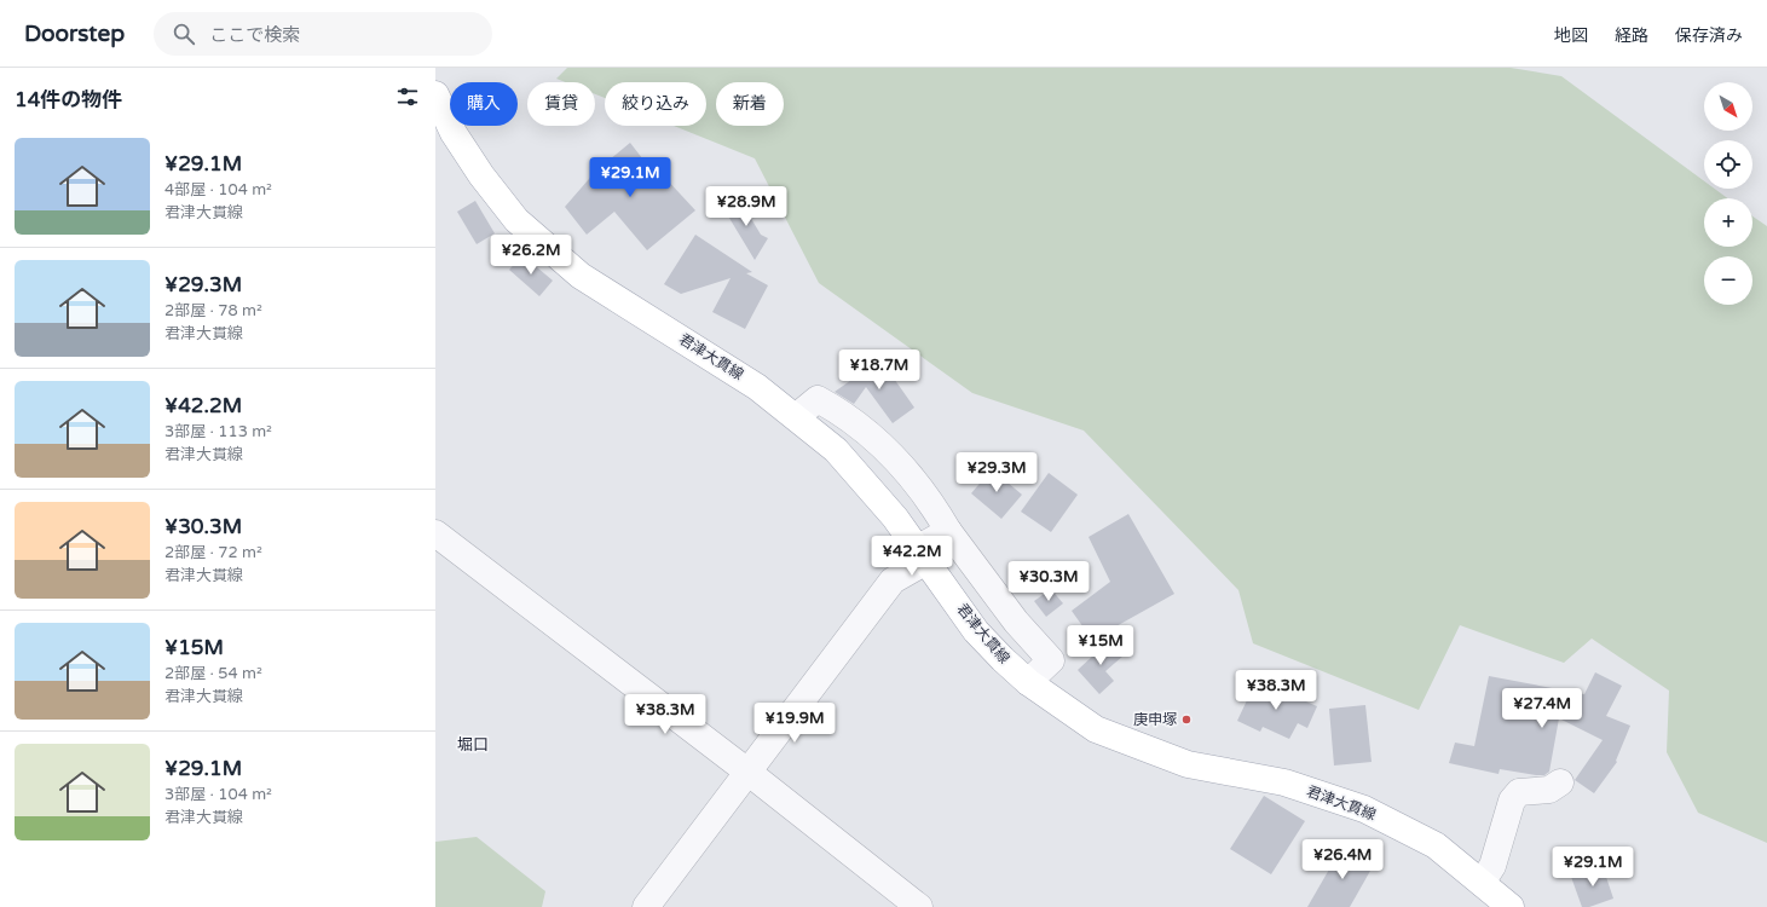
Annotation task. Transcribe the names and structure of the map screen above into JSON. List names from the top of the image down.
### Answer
{
  "streets": {
    "main road": ["君津大貫線"]
  },
  "districts": ["堀口"],
  "places": ["庚申塚"],
  "north": "bottom right",
  "page": {
    "header": "Doorstep",
    "search": "ここで検索",
    "nav": ["地図", "経路", "保存済み"],
    "heading": "14件の物件",
    "map_buttons": ["+", "−"],
    "chip": [
      "購入",
      "賃貸",
      "絞り込み",
      "新着"
    ],
    "list": [
      {
        "name": "¥29.1M",
        "note": "4部屋 · 104 m² · 君津大貫線"
      },
      {
        "name": "¥29.3M",
        "note": "2部屋 · 78 m² · 君津大貫線"
      },
      {
        "name": "¥42.2M",
        "note": "3部屋 · 113 m² · 君津大貫線"
      },
      {
        "name": "¥30.3M",
        "note": "2部屋 · 72 m² · 君津大貫線"
      },
      {
        "name": "¥15M",
        "note": "2部屋 · 54 m² · 君津大貫線"
      },
      {
        "name": "¥29.1M",
        "note": "3部屋 · 104 m² · 君津大貫線"
      }
    ],
    "price": [
      "¥29.1M",
      "¥28.9M",
      "¥26.2M",
      "¥18.7M",
      "¥29.3M",
      "¥42.2M",
      "¥30.3M",
      "¥15M",
      "¥38.3M",
      "¥27.4M",
      "¥38.3M",
      "¥19.9M",
      "¥26.4M",
      "¥29.1M"
    ]
  }
}
